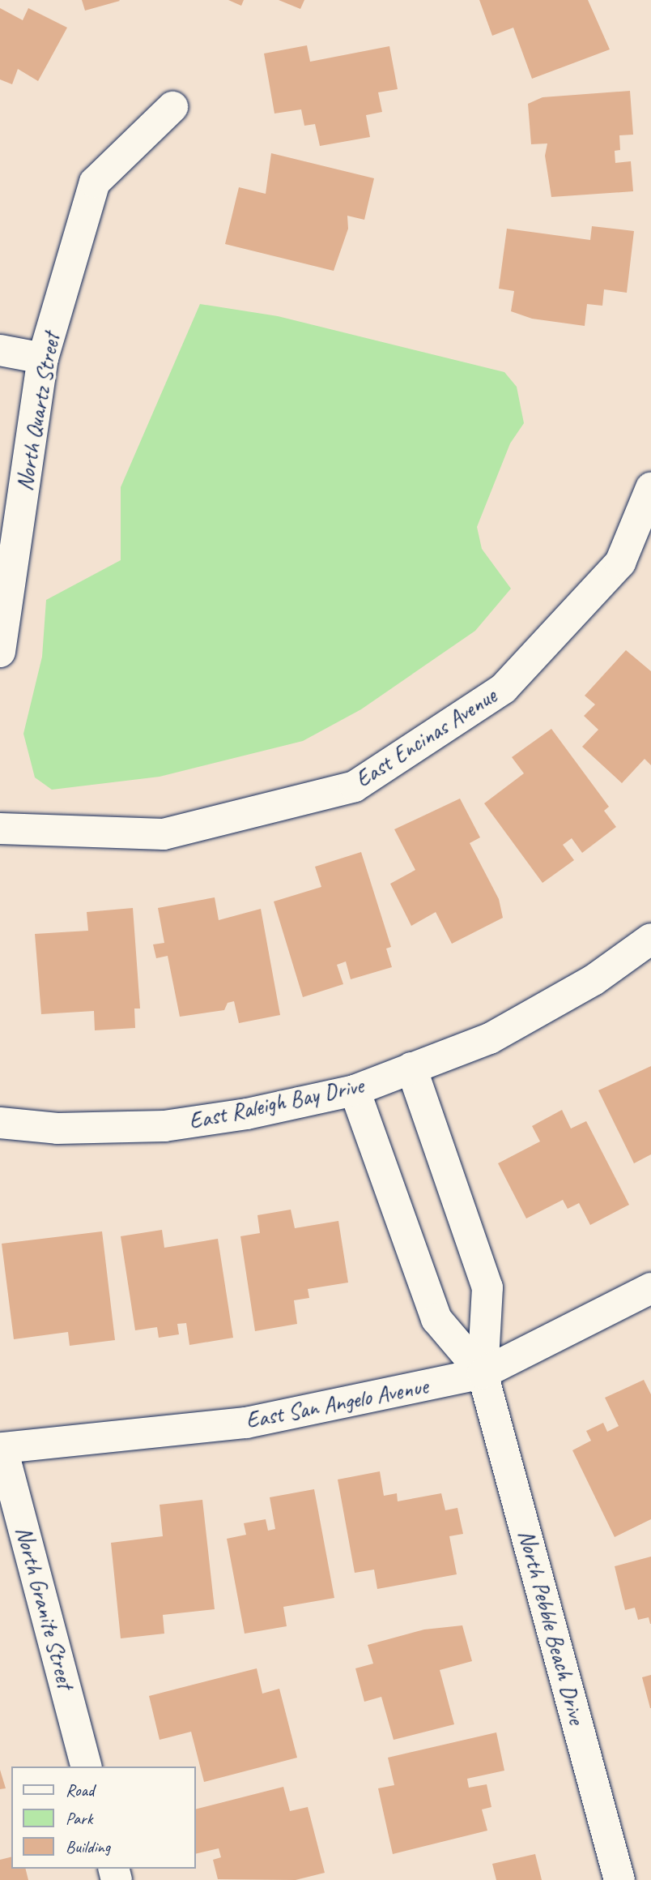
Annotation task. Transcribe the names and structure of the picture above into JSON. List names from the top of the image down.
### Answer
{
  "streets": {
    "street": [
      "North Quartz Street",
      "East Encinas Avenue",
      "East Raleigh Bay Drive",
      "East San Angelo Avenue",
      "North Granite Street",
      "North Pebble Beach Drive"
    ]
  },
  "crossings": [
    ["East Raleigh Bay Drive", "North Pebble Beach Drive"],
    ["East San Angelo Avenue", "North Granite Street"],
    ["East San Angelo Avenue", "North Pebble Beach Drive"]
  ],
  "legend": ["Road", "Park", "Building"]
}
